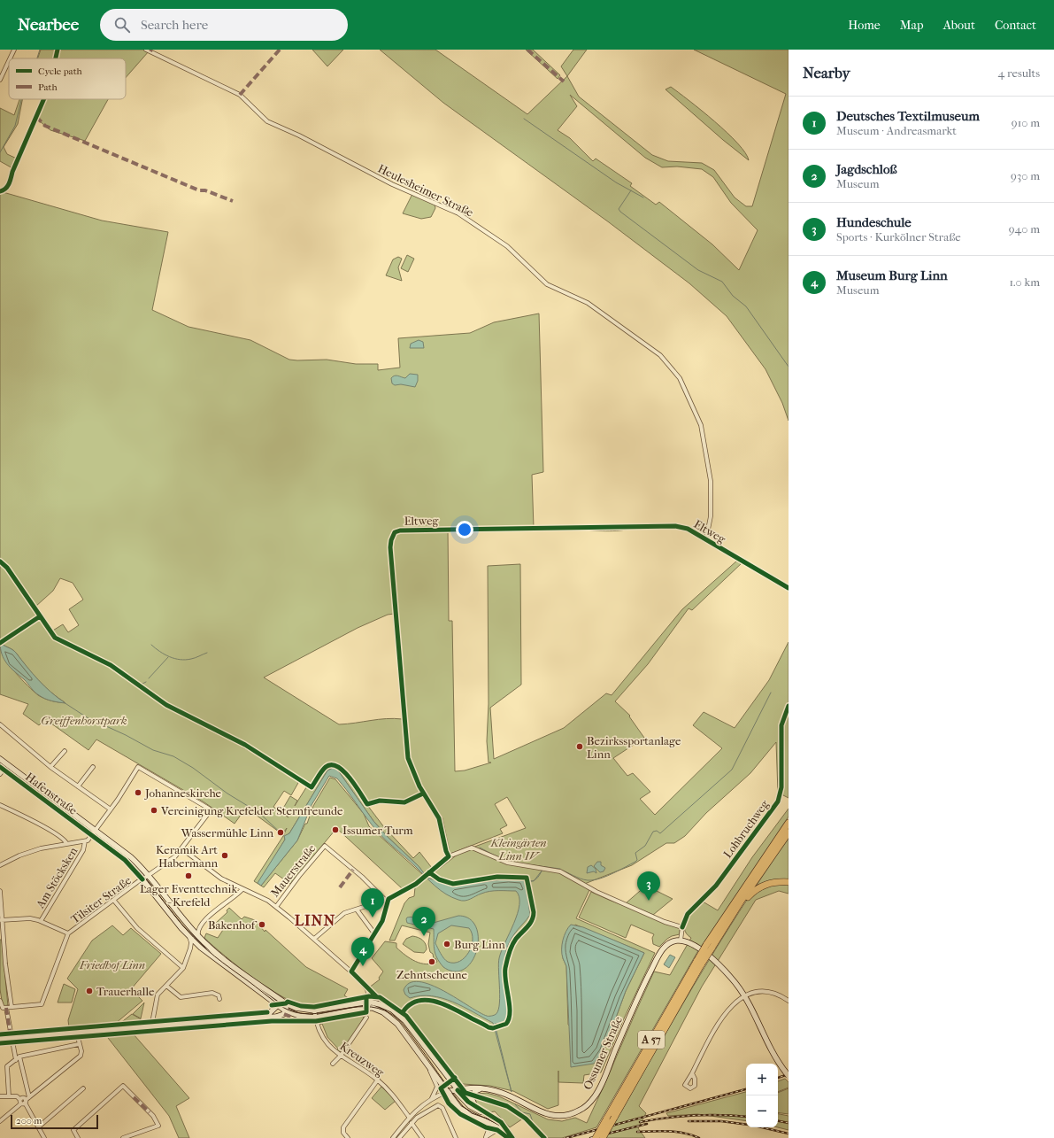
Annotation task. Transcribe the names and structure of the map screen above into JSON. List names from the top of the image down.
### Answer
{
  "streets": {
    "highway": ["A 57"],
    "main road": ["Hafenstraße", "Ossumer Straße"],
    "street": [
      "Heulesheimer Straße",
      "Eltweg",
      "Lohbruchweg",
      "Mauerstraße",
      "Am Stöcksken",
      "Tilsiter Straße",
      "Kreuzweg"
    ]
  },
  "crossings": [
    ["Heulesheimer Straße", "Eltweg"],
    ["Hafenstraße", "Tilsiter Straße"],
    ["Hafenstraße", "Kreuzweg"]
  ],
  "districts": ["LINN"],
  "parks": ["Greiffenhorstpark", "Kleingärten Linn IV", "Friedhof Linn"],
  "places": [
    "Bezirkssportanlage Linn",
    "Johanneskirche",
    "Vereinigung Krefelder Sternfreunde",
    "Issumer Turm",
    "Wassermühle Linn",
    "Keramik Art Habermann",
    "Lager Eventtechnik - Krefeld",
    "Bakenhof",
    "Burg Linn",
    "Zehntscheune",
    "Trauerhalle"
  ],
  "legend": ["Cycle path", "Path"],
  "scale_bar": "200 m",
  "page": {
    "header": "Nearbee",
    "search": "Search here",
    "nav": [
      "Home",
      "Map",
      "About",
      "Contact"
    ],
    "heading": ["Nearby", "4 results"],
    "list": [
      {
        "mark": "1",
        "name": "Deutsches Textilmuseum",
        "note": "Museum · Andreasmarkt",
        "value": "910 m"
      },
      {
        "mark": "2",
        "name": "Jagdschloß",
        "note": "Museum",
        "value": "930 m"
      },
      {
        "mark": "3",
        "name": "Hundeschule",
        "note": "Sports · Kurkölner Straße",
        "value": "940 m"
      },
      {
        "mark": "4",
        "name": "Museum Burg Linn",
        "note": "Museum",
        "value": "1.0 km"
      }
    ],
    "pins": [
      "3",
      "1",
      "2",
      "4"
    ],
    "map_buttons": ["+", "−"],
    "scale": "200 m"
  }
}
